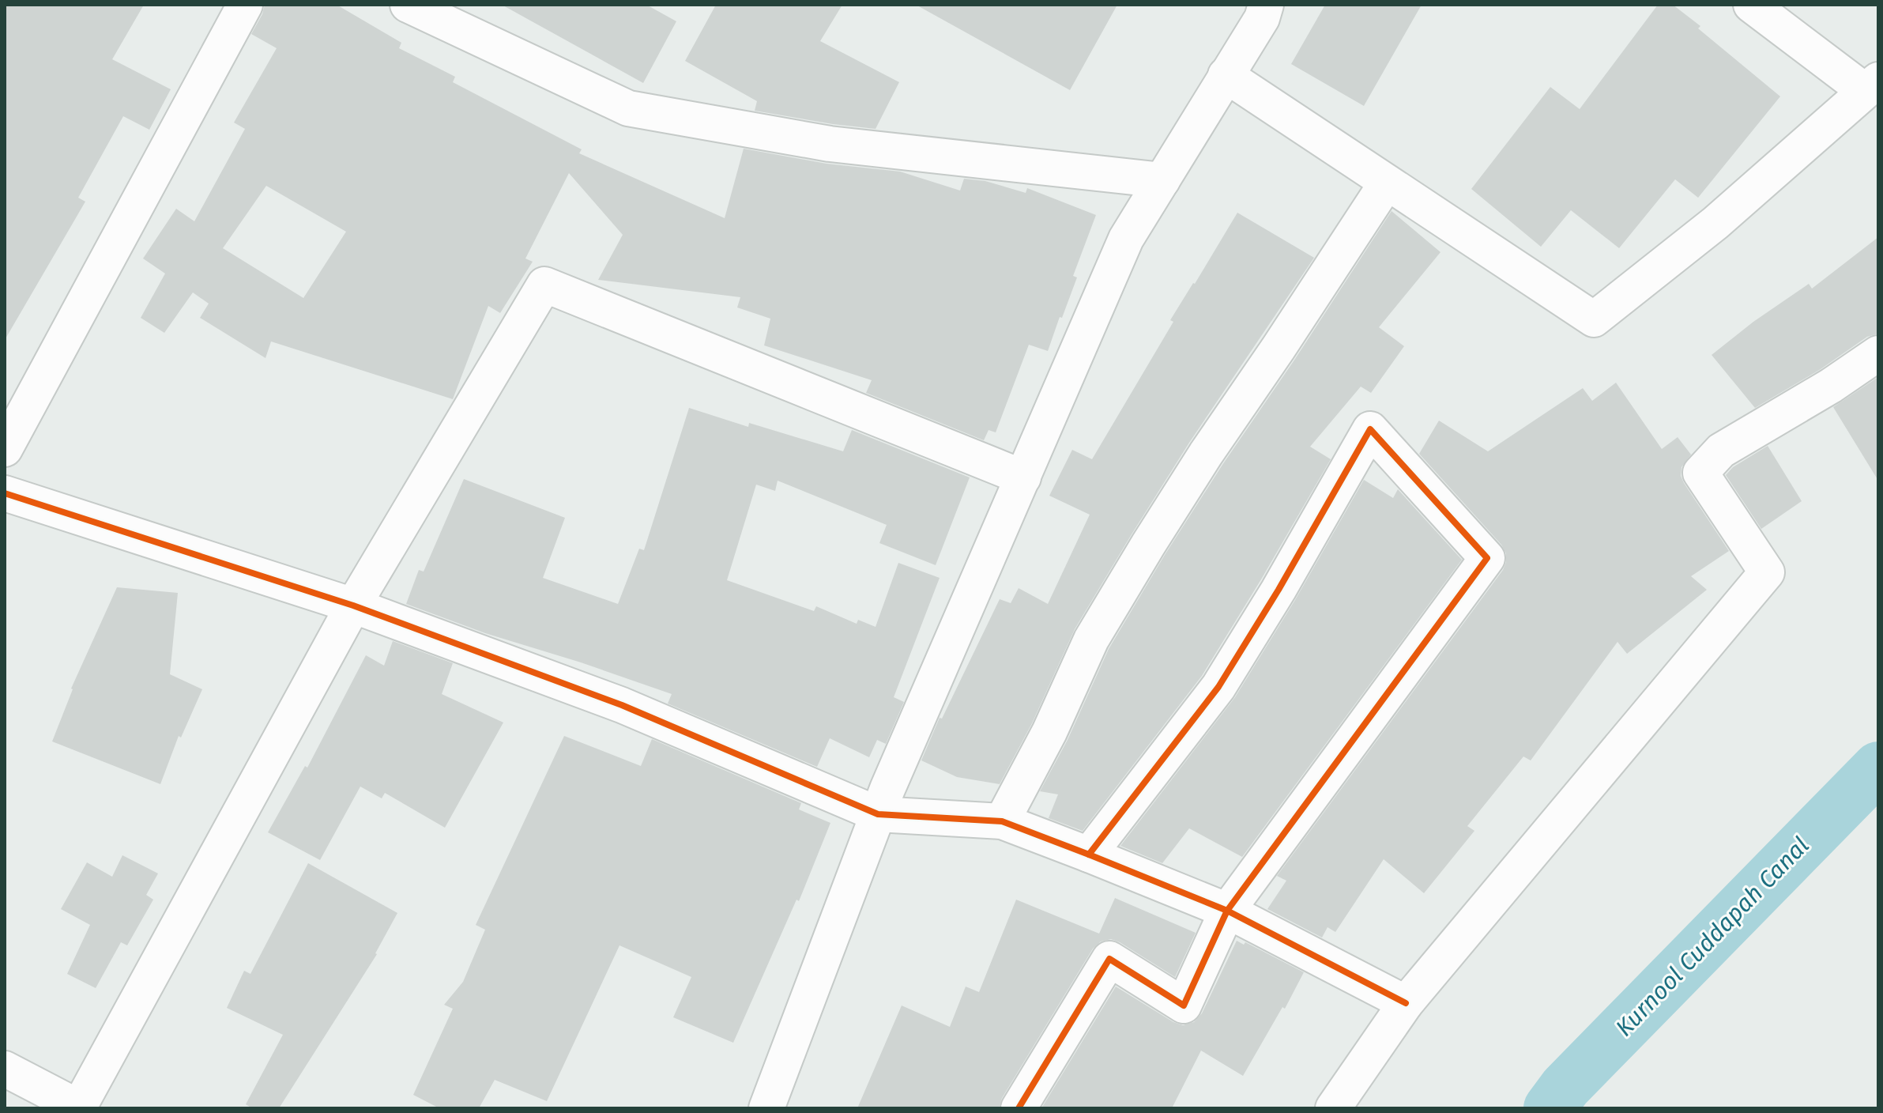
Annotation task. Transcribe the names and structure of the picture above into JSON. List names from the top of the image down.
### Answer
{
  "water": ["Kurnool Cuddapah Canal"]
}
